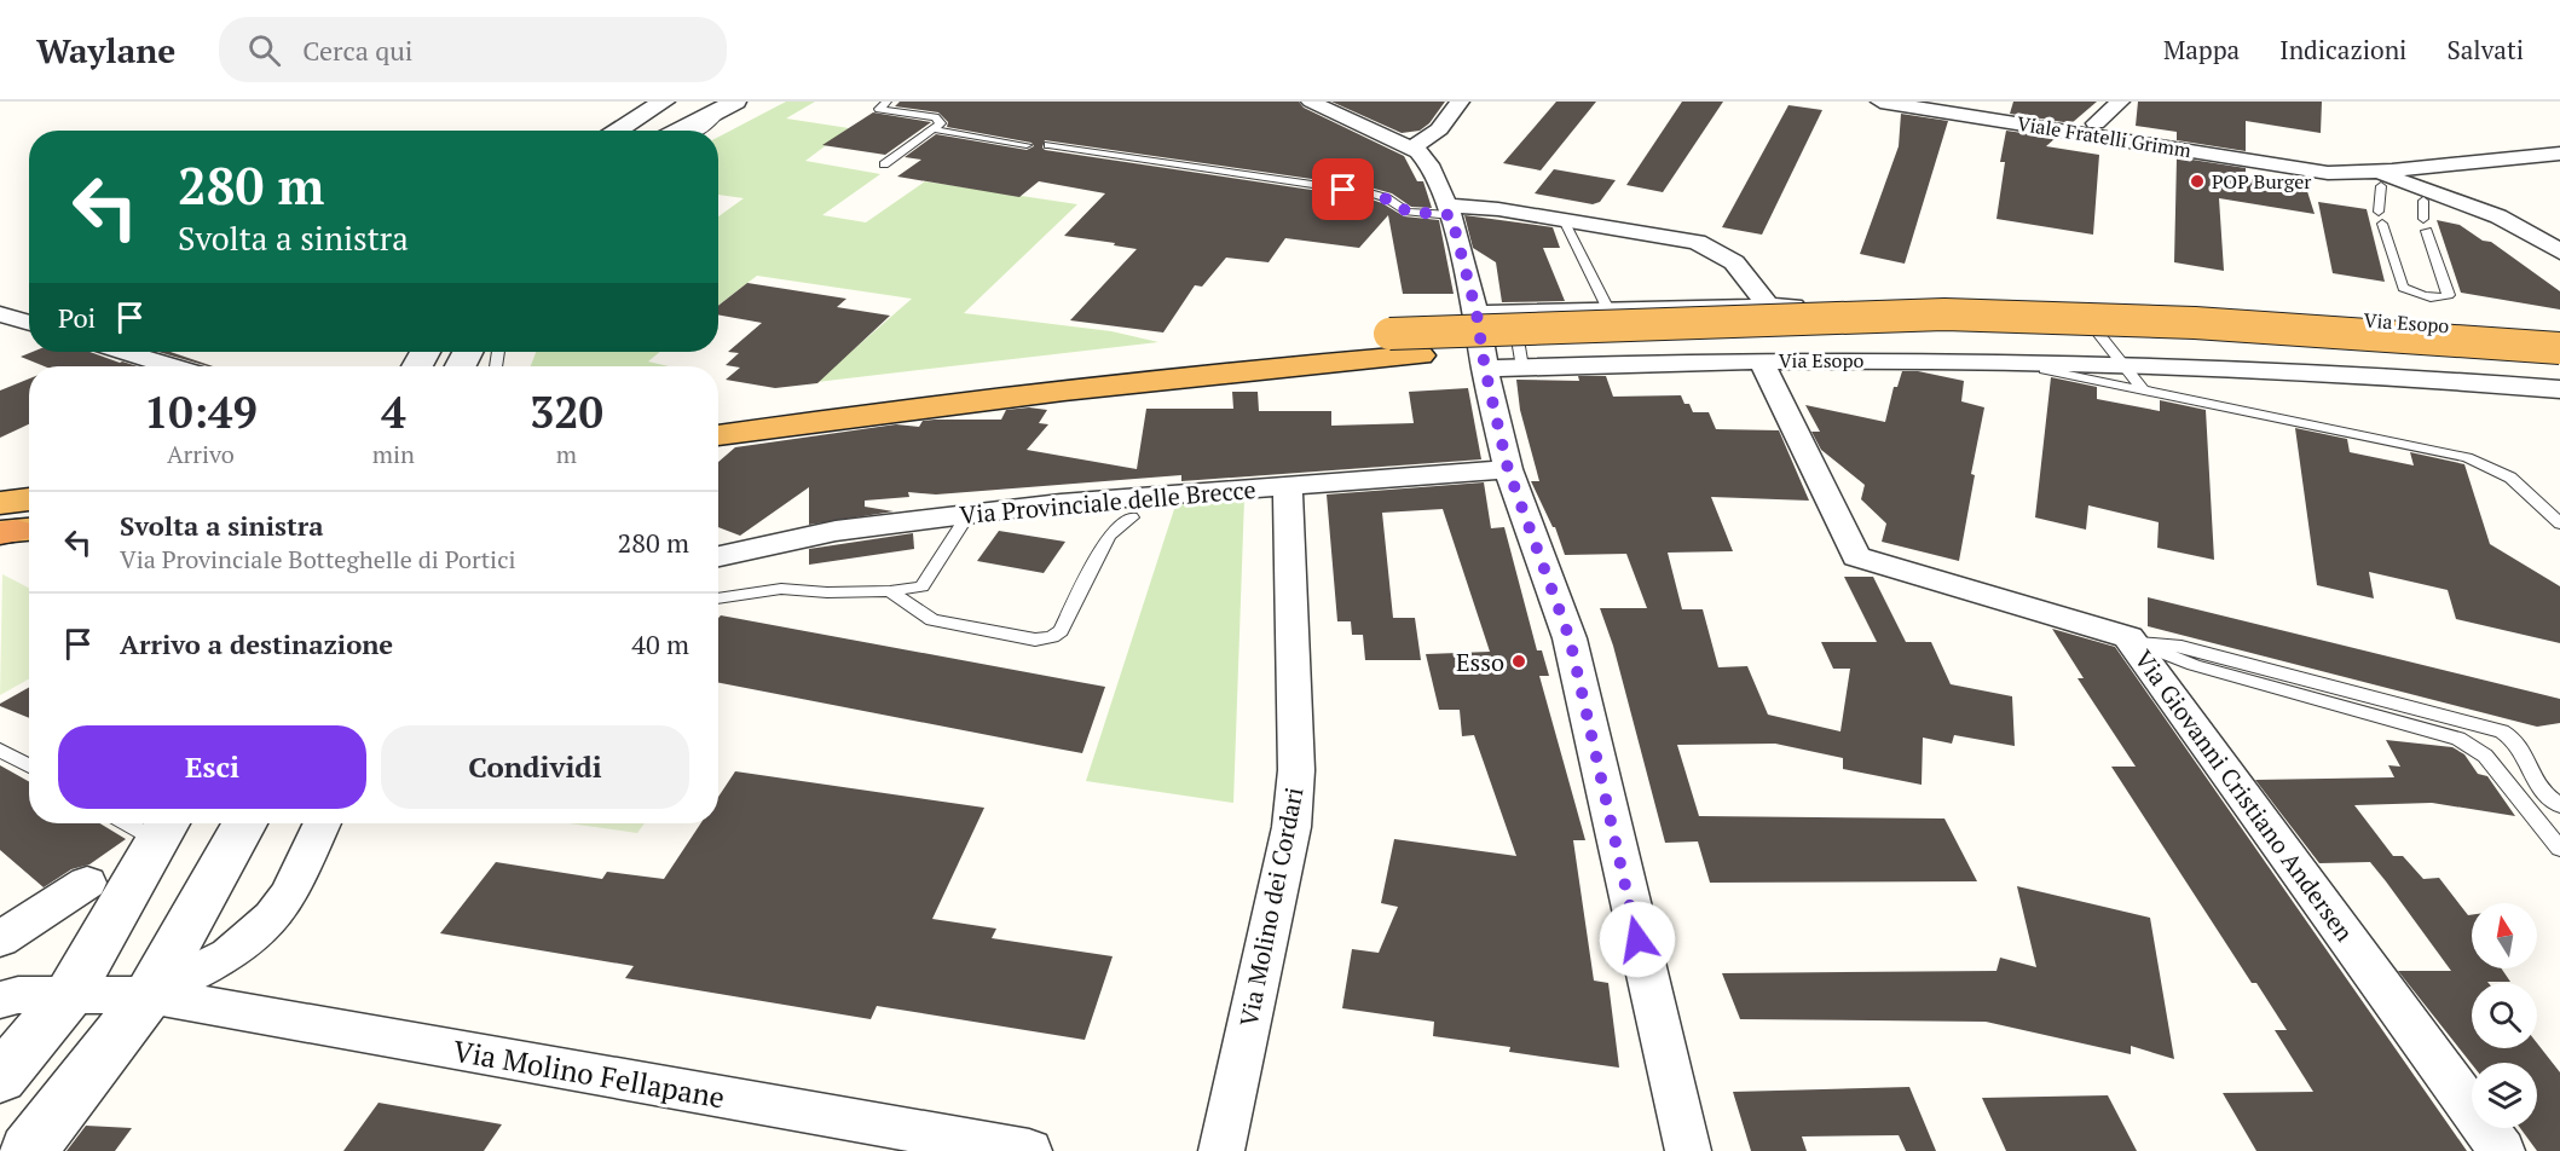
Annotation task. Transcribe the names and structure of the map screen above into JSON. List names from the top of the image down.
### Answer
{
  "streets": {
    "street": [
      "Viale Fratelli Grimm",
      "Via Esopo",
      "Via Provinciale delle Brecce",
      "Via Giovanni Cristiano Andersen",
      "Via Molino dei Cordari",
      "Via Molino Fellapane"
    ]
  },
  "crossings": [
    ["Via Esopo", "Via Giovanni Cristiano Andersen"],
    ["Via Provinciale delle Brecce", "Via Molino dei Cordari"]
  ],
  "places": ["POP Burger", "Esso"],
  "north": "top",
  "page": {
    "header": "Waylane",
    "search": "Cerca qui",
    "nav": ["Mappa", "Indicazioni", "Salvati"],
    "turn": ["280 m", "Svolta a sinistra"],
    "then": "Poi",
    "eta": [
      "10:49",
      "Arrivo",
      "4",
      "min",
      "320",
      "m"
    ],
    "list": [
      {
        "name": "Svolta a sinistra",
        "note": "Via Provinciale Botteghelle di Portici",
        "value": "280 m"
      },
      {
        "name": "Arrivo a destinazione",
        "value": "40 m"
      }
    ],
    "buttons": ["Esci", "Condividi"]
  }
}
